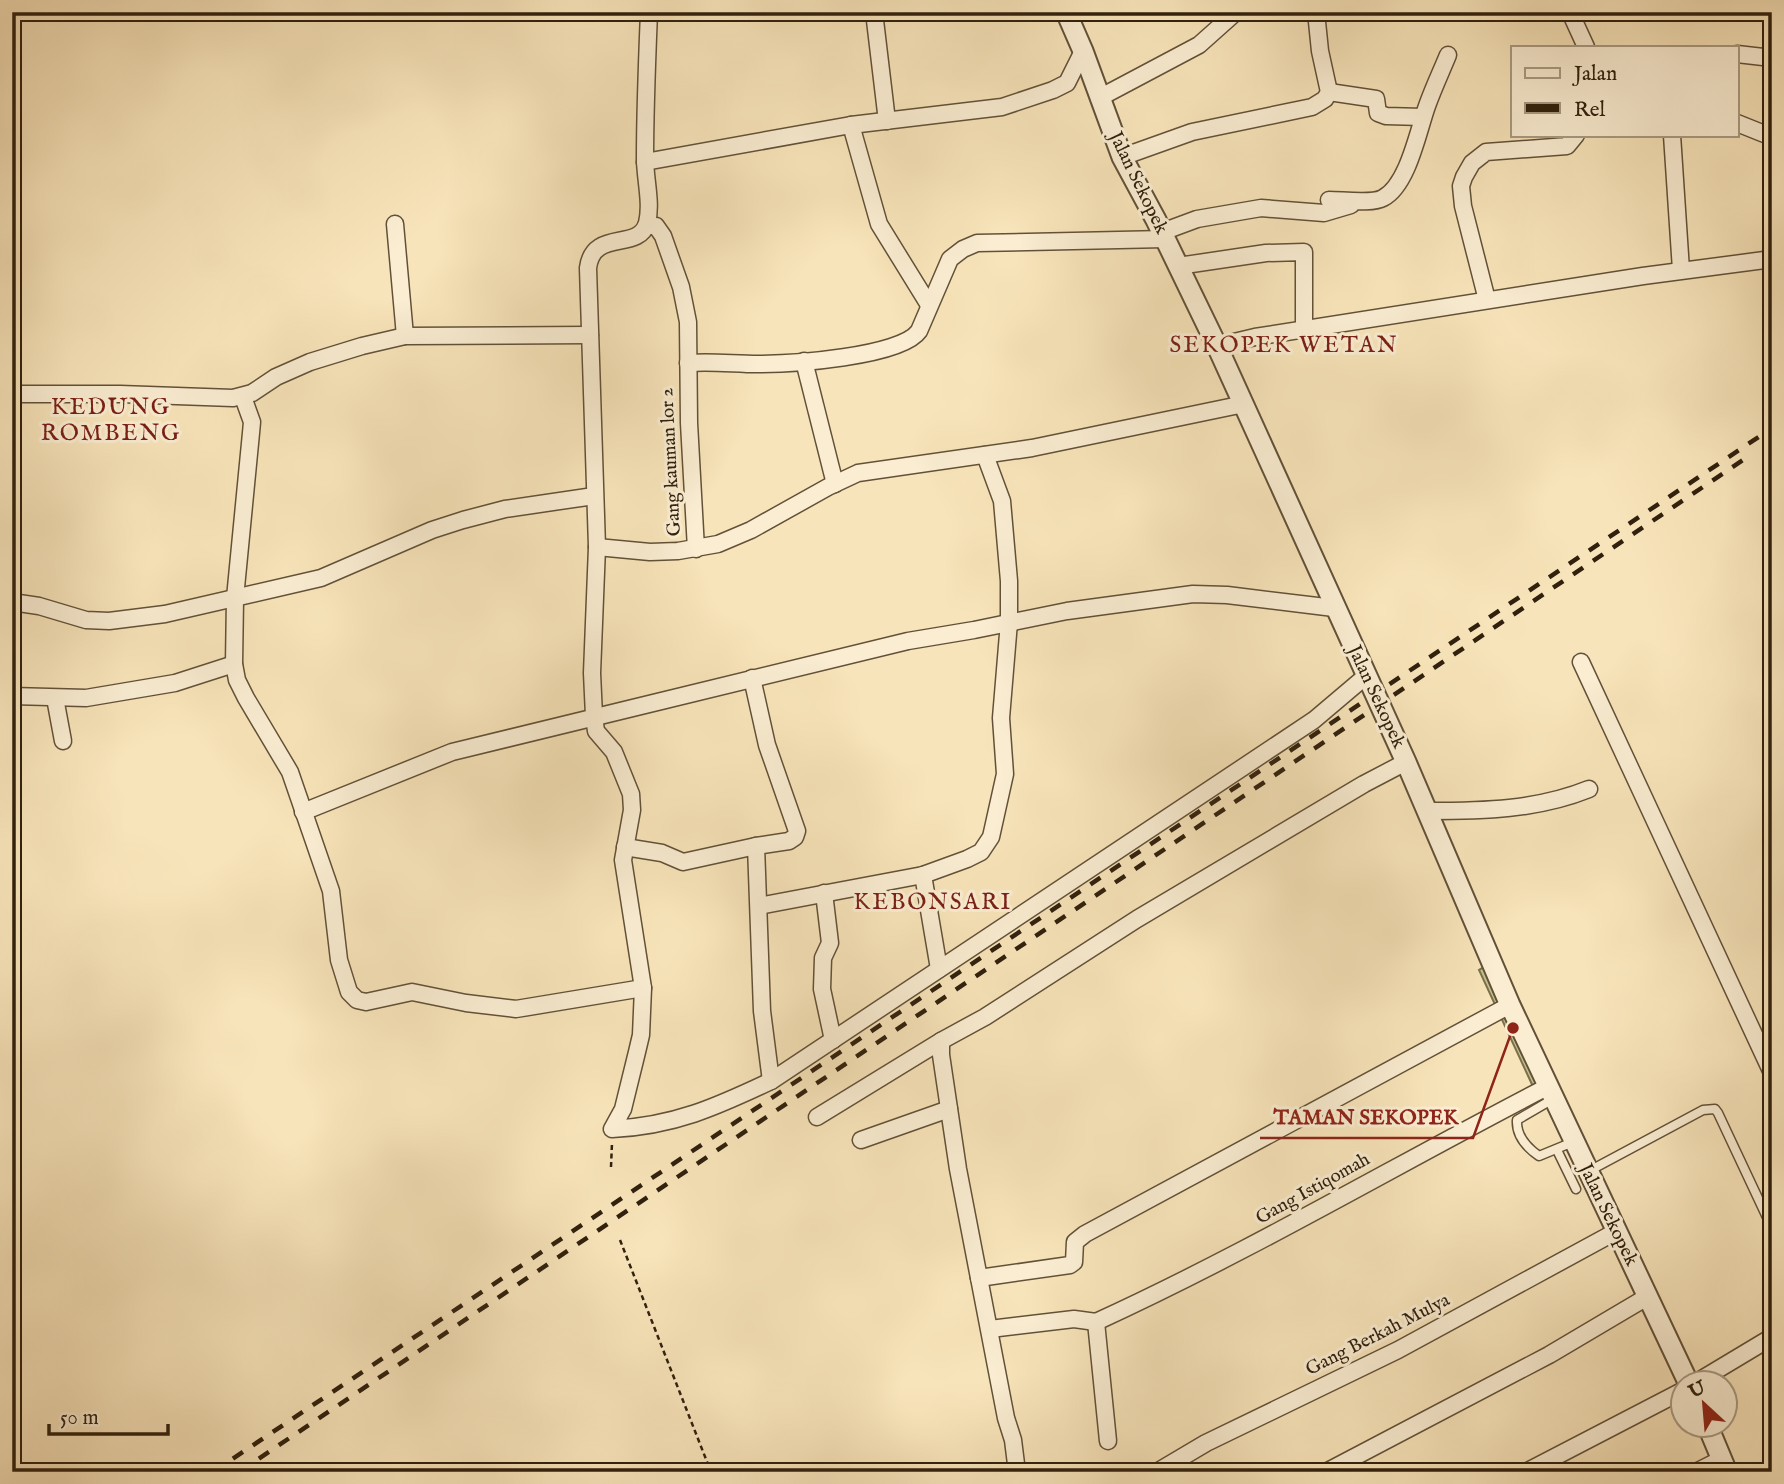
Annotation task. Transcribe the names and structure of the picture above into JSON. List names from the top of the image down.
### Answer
{
  "streets": {
    "street": [
      "Jalan Sekopek",
      "Gang kauman lor 2",
      "Gang Istiqomah",
      "Gang Berkah Mulya"
    ]
  },
  "crossings": [
    ["Jalan Sekopek", "Gang kauman lor 2"],
    ["Jalan Sekopek", "Gang Istiqomah"],
    ["Jalan Sekopek", "Gang Berkah Mulya"]
  ],
  "districts": ["SEKOPEK WETAN", "KEDUNG ROMBENG", "KEBONSARI"],
  "places": ["TAMAN SEKOPEK"],
  "legend": ["Jalan", "Rel"],
  "scale_bar": "50 m",
  "north": "top left"
}
